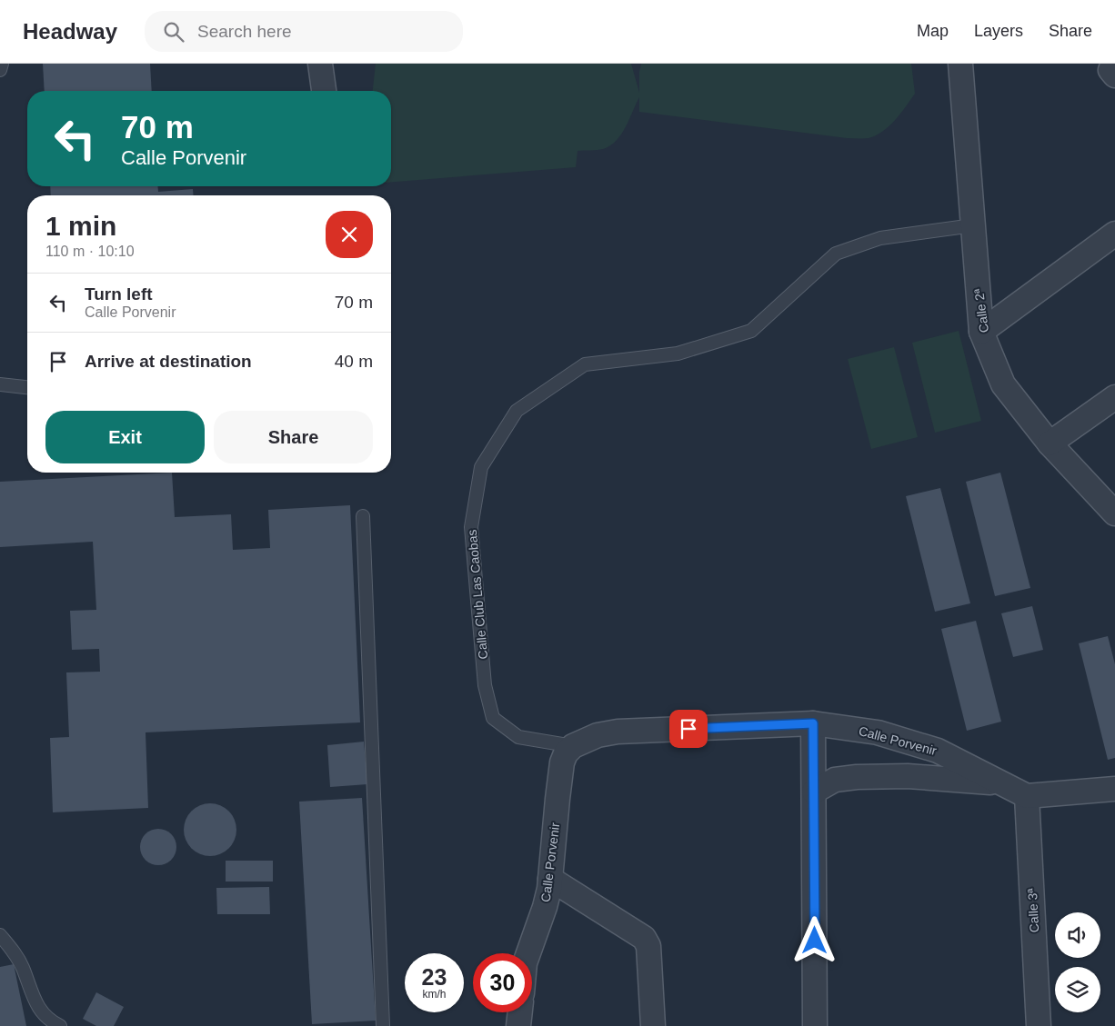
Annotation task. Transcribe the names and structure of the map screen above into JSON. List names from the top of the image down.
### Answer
{
  "streets": {
    "street": ["Calle 2ª", "Calle Porvenir", "Calle 3ª"],
    "lane": ["Calle Club Las Caobas"]
  },
  "crossings": [
    ["Calle 2ª", "Calle Club Las Caobas"],
    ["Calle Club Las Caobas", "Calle Porvenir"],
    ["Calle Porvenir", "Calle 3ª"]
  ],
  "page": {
    "header": "Headway",
    "search": "Search here",
    "nav": ["Map", "Layers", "Share"],
    "turn": ["70 m", "Calle Porvenir"],
    "heading": ["1 min", "110 m · 10:10"],
    "list": [
      {
        "name": "Turn left",
        "note": "Calle Porvenir",
        "value": "70 m"
      },
      {
        "name": "Arrive at destination",
        "value": "40 m"
      }
    ],
    "buttons": ["Exit", "Share"],
    "speed": "23 km/h",
    "limit": "30"
  }
}
